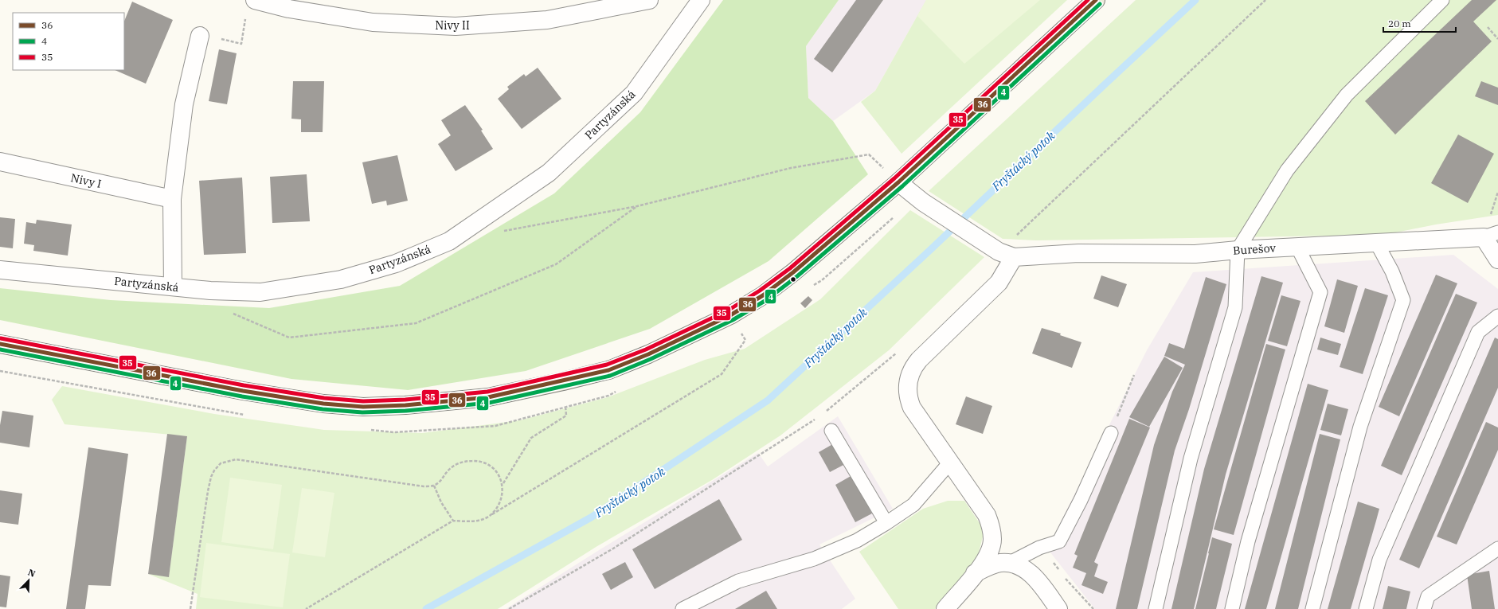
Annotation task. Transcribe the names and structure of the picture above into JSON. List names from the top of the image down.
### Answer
{
  "streets": {
    "street": [
      "Nivy II",
      "Partyzánská",
      "Nivy I",
      "Burešov"
    ]
  },
  "water": ["Fryštácký potok"],
  "lines": ["transit line 36", "transit line 35", "transit line 4"],
  "legend": ["36", "4", "35"],
  "scale_bar": "20 m",
  "north": "top right"
}
